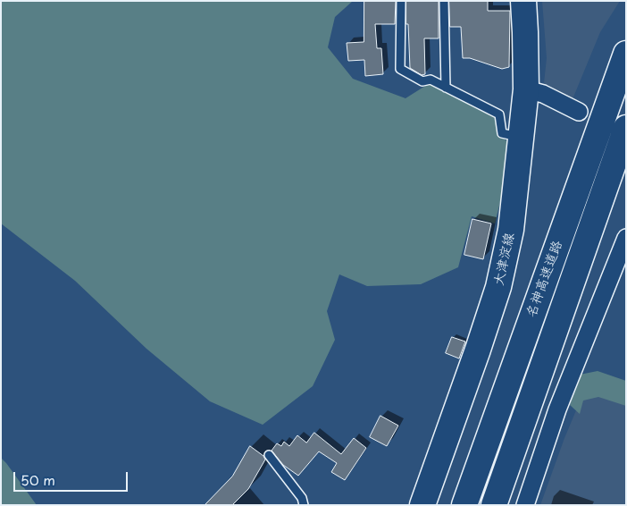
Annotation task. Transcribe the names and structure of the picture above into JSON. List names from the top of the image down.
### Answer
{
  "streets": {
    "main road": ["大津淀線", "名神高速道路"]
  },
  "scale_bar": "50 m"
}
